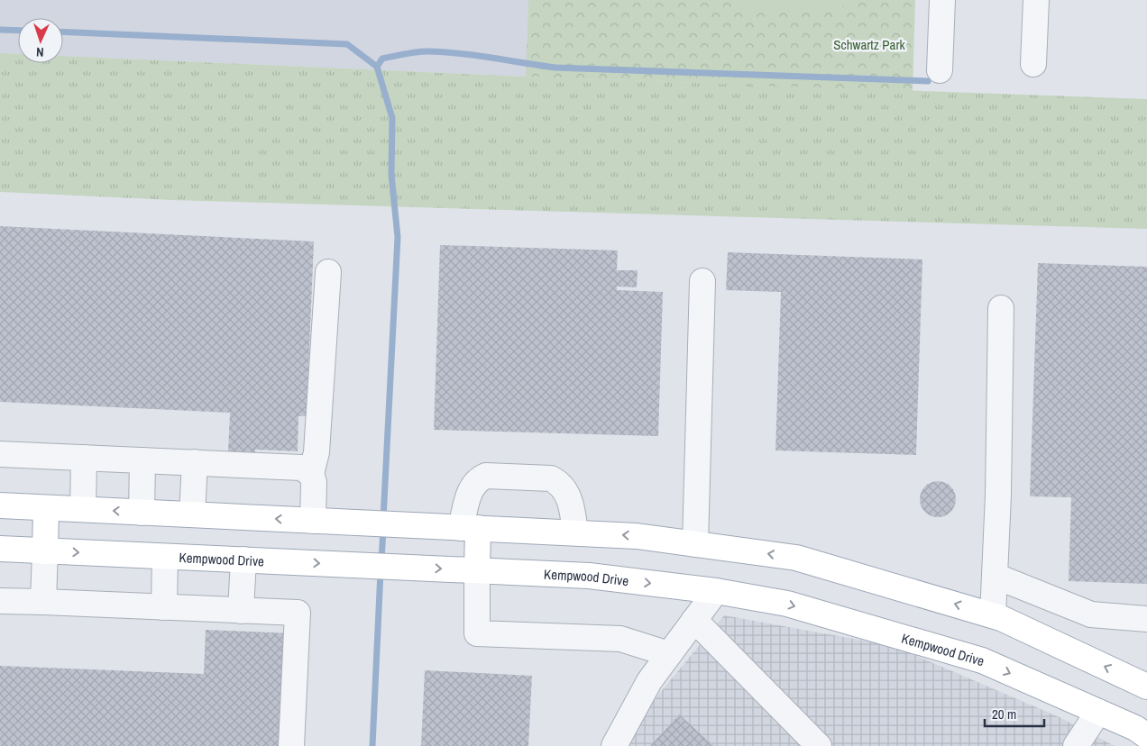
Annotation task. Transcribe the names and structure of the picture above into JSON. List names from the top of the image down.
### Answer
{
  "streets": {
    "main road": ["Kempwood Drive"]
  },
  "parks": ["Schwartz Park"],
  "scale_bar": "20 m",
  "north": "bottom"
}
